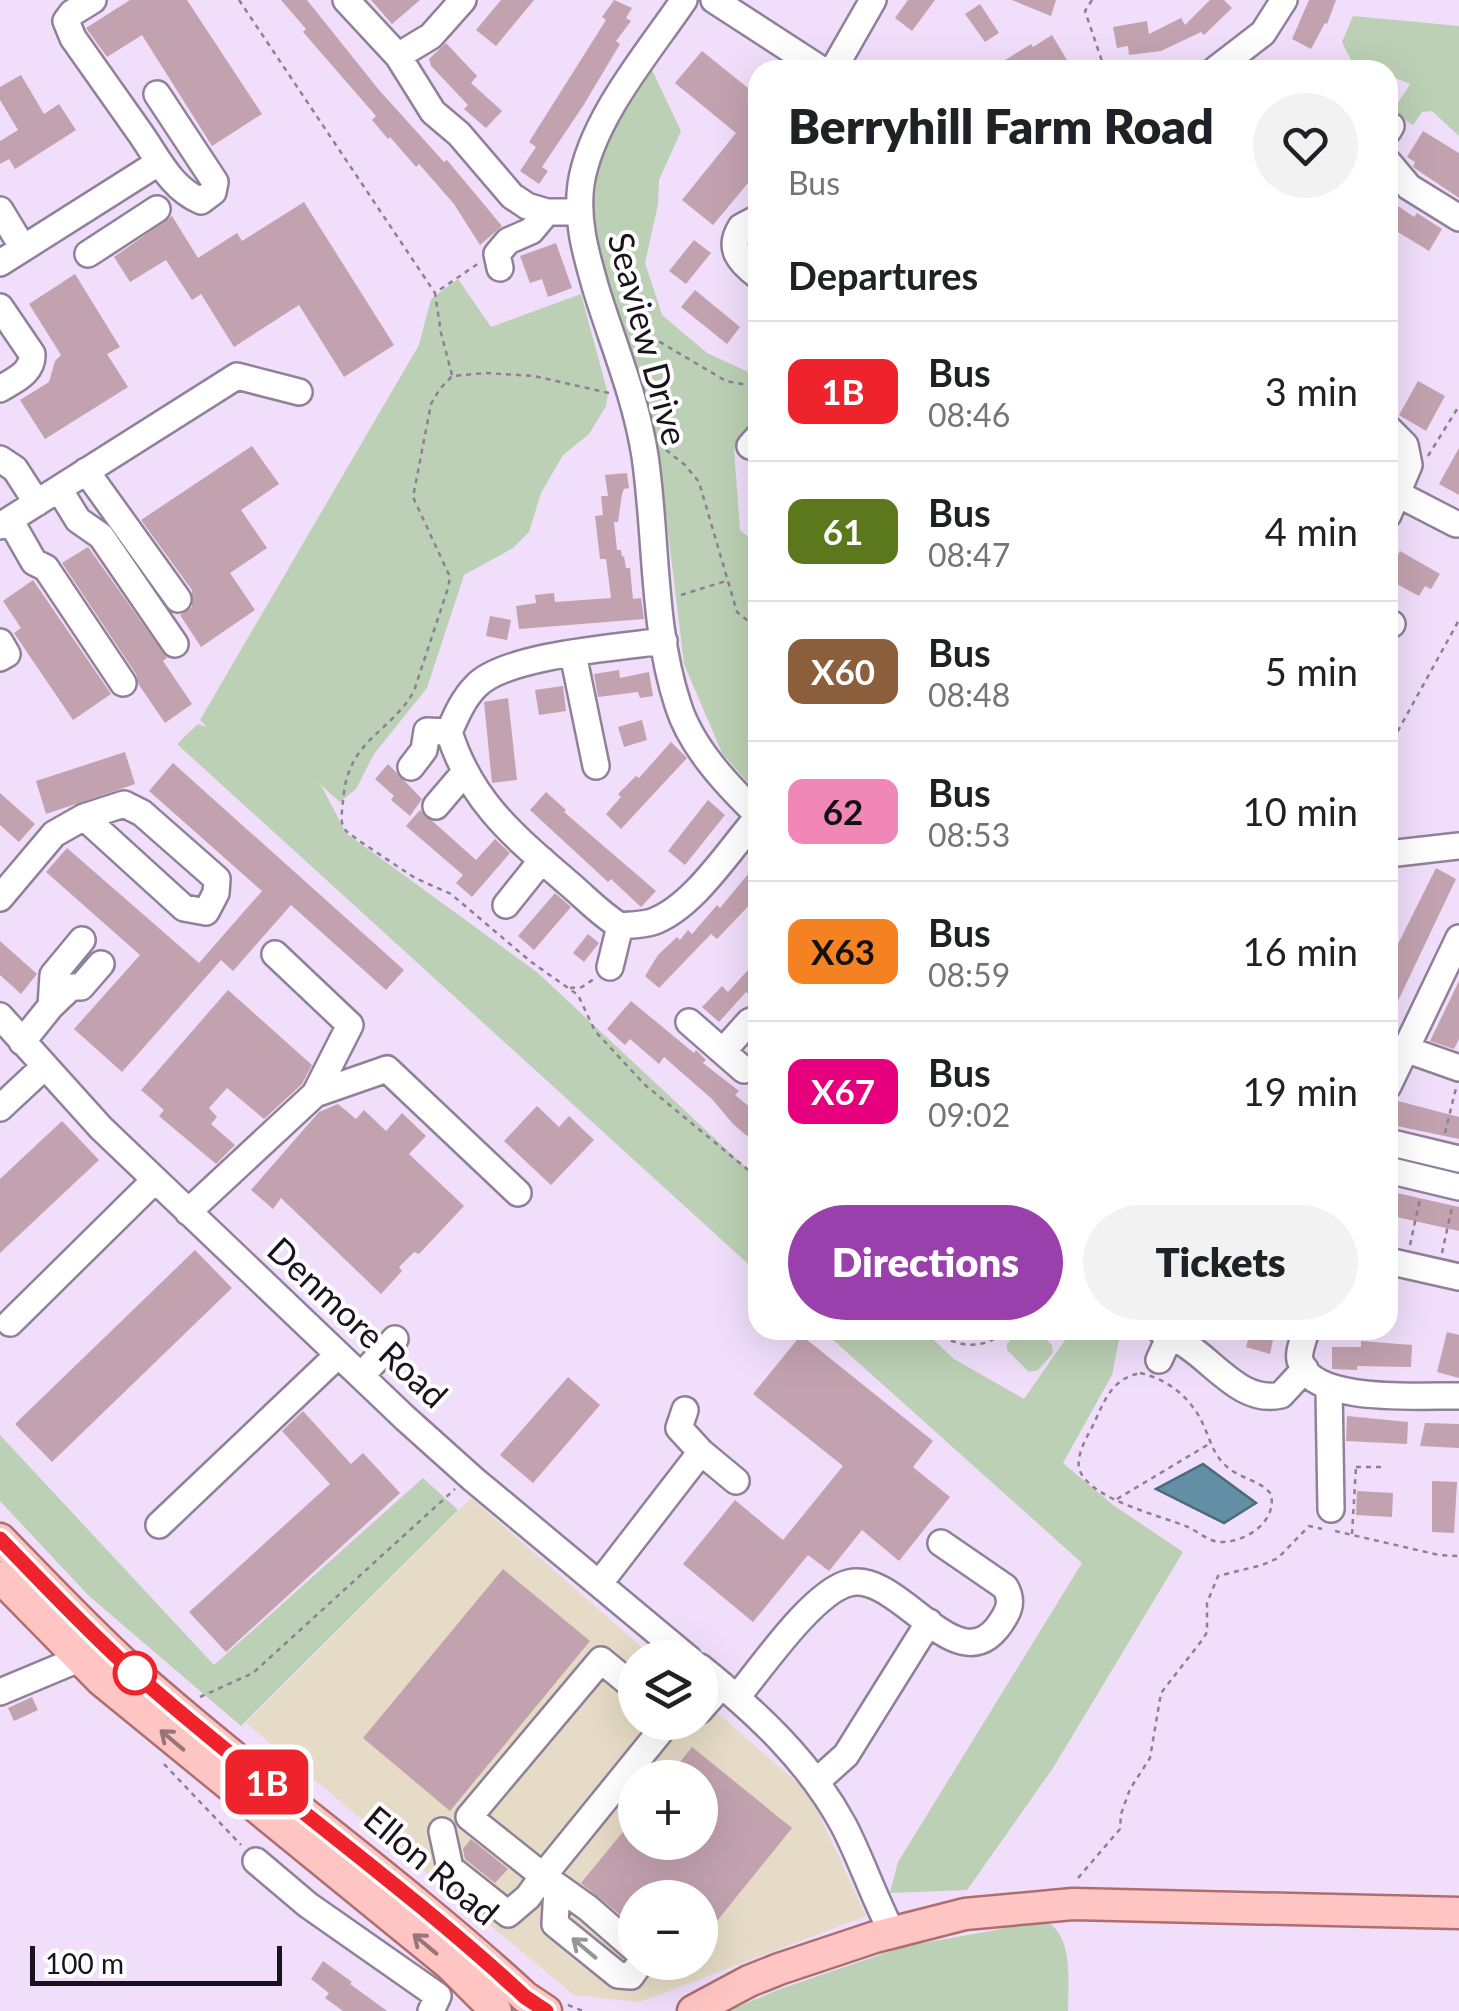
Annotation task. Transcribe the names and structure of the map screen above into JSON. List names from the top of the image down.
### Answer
{
  "streets": {
    "main road": ["Ellon Road"],
    "street": ["Seaview Drive", "Denmore Road"]
  },
  "lines": ["bus line 1B"],
  "scale_bar": "100 m",
  "page": {
    "on_map": "1B",
    "heading": [
      ["Berryhill Farm Road", "Bus"],
      "Departures"
    ],
    "list": [
      {
        "mark": "1B",
        "name": "Bus",
        "note": "08:46",
        "value": "3 min"
      },
      {
        "mark": "61",
        "name": "Bus",
        "note": "08:47",
        "value": "4 min"
      },
      {
        "mark": "X60",
        "name": "Bus",
        "note": "08:48",
        "value": "5 min"
      },
      {
        "mark": "62",
        "name": "Bus",
        "note": "08:53",
        "value": "10 min"
      },
      {
        "mark": "X63",
        "name": "Bus",
        "note": "08:59",
        "value": "16 min"
      },
      {
        "mark": "X67",
        "name": "Bus",
        "note": "09:02",
        "value": "19 min"
      }
    ],
    "buttons": ["Directions", "Tickets"],
    "map_buttons": ["+", "−"],
    "scale": "100 m"
  }
}
